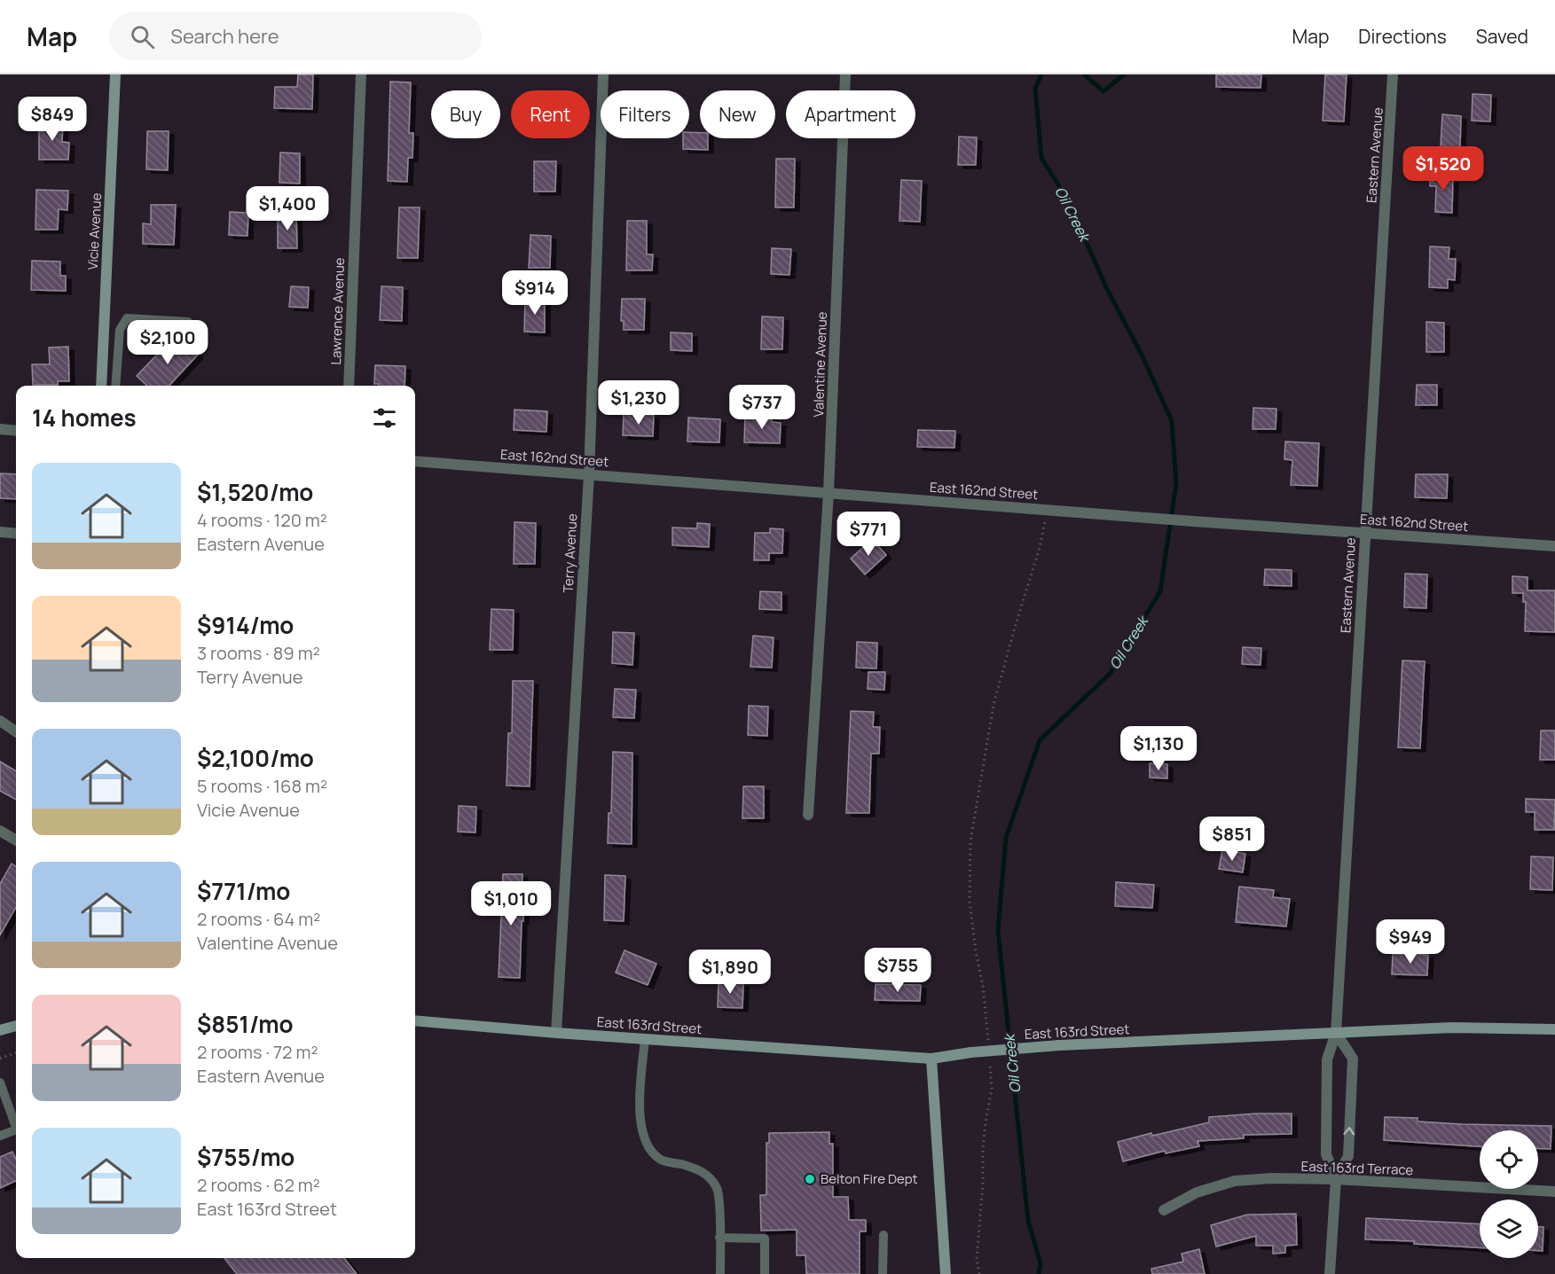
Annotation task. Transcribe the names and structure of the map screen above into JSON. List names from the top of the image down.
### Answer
{
  "streets": {
    "street": [
      "Eastern Avenue",
      "Vicie Avenue",
      "Lawrence Avenue",
      "Valentine Avenue",
      "East 162nd Street",
      "Terry Avenue",
      "East 163rd Street",
      "East 163rd Terrace"
    ]
  },
  "crossings": [
    ["Eastern Avenue", "East 162nd Street"],
    ["Eastern Avenue", "East 163rd Street"],
    ["Eastern Avenue", "East 163rd Terrace"],
    ["Valentine Avenue", "East 162nd Street"],
    ["East 162nd Street", "Terry Avenue"],
    ["Terry Avenue", "East 163rd Street"]
  ],
  "water": ["Oil Creek"],
  "places": ["Belton Fire Dept"],
  "page": {
    "header": "Map",
    "search": "Search here",
    "nav": ["Map", "Directions", "Saved"],
    "chip": [
      "Buy",
      "Rent",
      "Filters",
      "New",
      "Apartment"
    ],
    "price": [
      "$849",
      "$1,520",
      "$1,400",
      "$914",
      "$2,100",
      "$1,230",
      "$737",
      "$771",
      "$1,130",
      "$851",
      "$1,010",
      "$949",
      "$755",
      "$1,890"
    ],
    "heading": "14 homes",
    "list": [
      {
        "name": "$1,520/mo",
        "note": "4 rooms · 120 m² · Eastern Avenue"
      },
      {
        "name": "$914/mo",
        "note": "3 rooms · 89 m² · Terry Avenue"
      },
      {
        "name": "$2,100/mo",
        "note": "5 rooms · 168 m² · Vicie Avenue"
      },
      {
        "name": "$771/mo",
        "note": "2 rooms · 64 m² · Valentine Avenue"
      },
      {
        "name": "$851/mo",
        "note": "2 rooms · 72 m² · Eastern Avenue"
      },
      {
        "name": "$755/mo",
        "note": "2 rooms · 62 m² · East 163rd Street"
      }
    ]
  }
}
